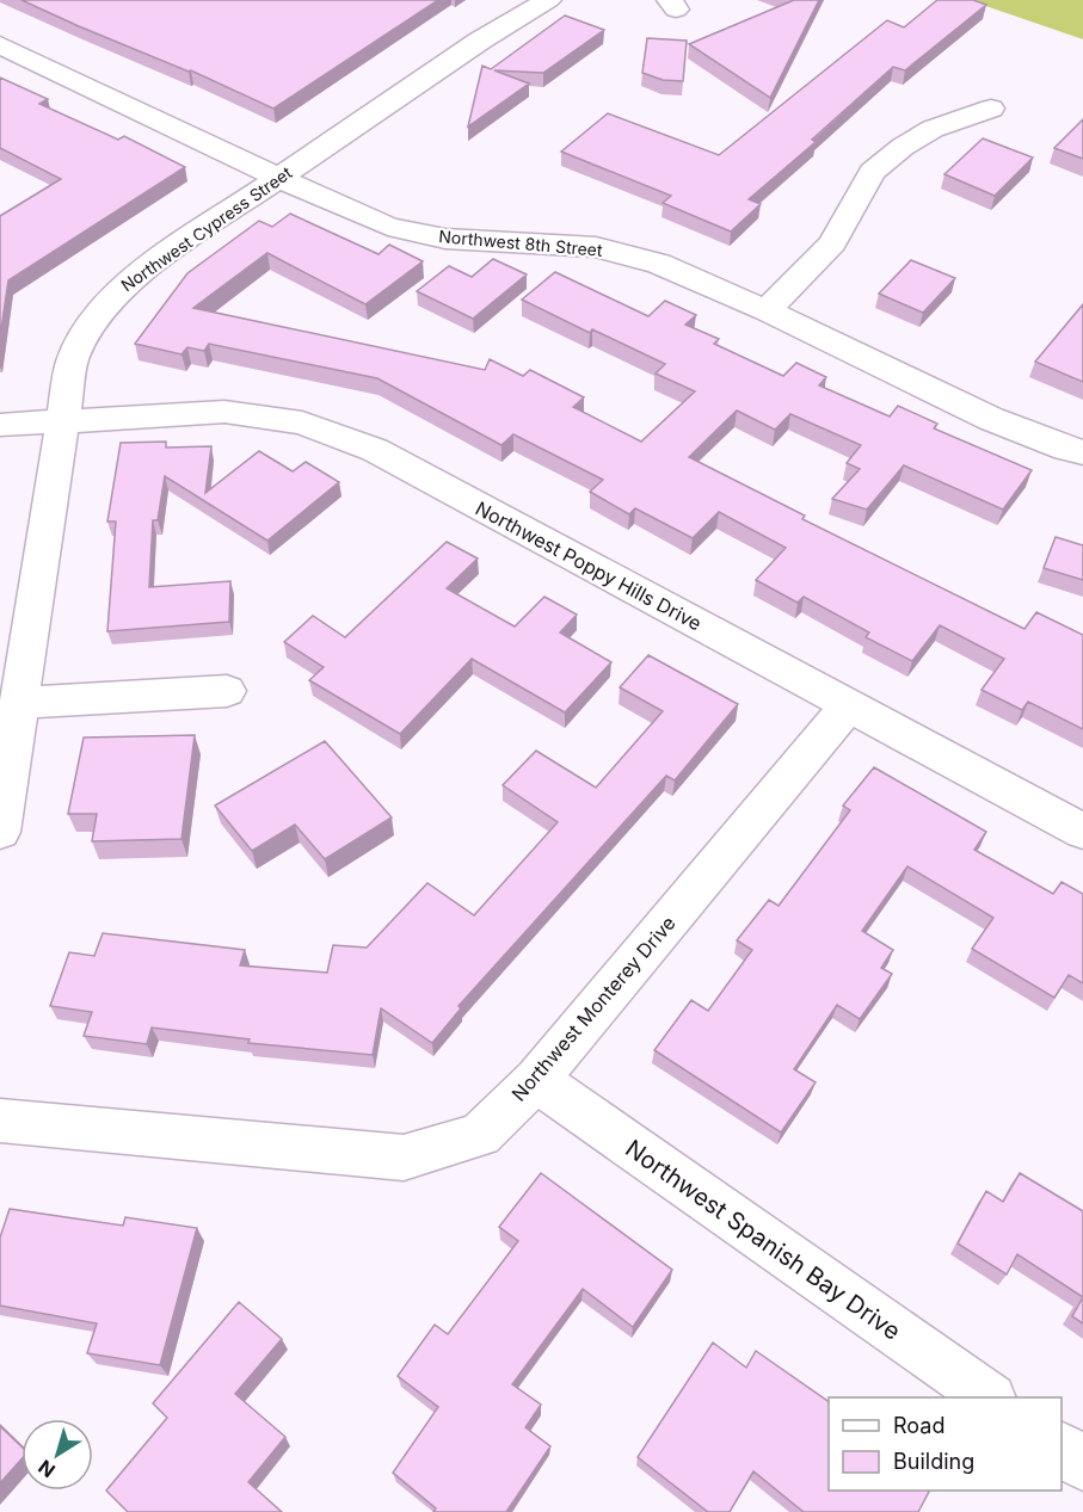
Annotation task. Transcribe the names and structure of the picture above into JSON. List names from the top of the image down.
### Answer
{
  "streets": {
    "street": [
      "Northwest Cypress Street",
      "Northwest 8th Street",
      "Northwest Poppy Hills Drive",
      "Northwest Monterey Drive",
      "Northwest Spanish Bay Drive"
    ]
  },
  "crossings": [
    ["Northwest Cypress Street", "Northwest 8th Street"],
    ["Northwest Cypress Street", "Northwest Poppy Hills Drive"],
    ["Northwest Poppy Hills Drive", "Northwest Monterey Drive"],
    ["Northwest Monterey Drive", "Northwest Spanish Bay Drive"]
  ],
  "legend": ["Road", "Building"],
  "north": "bottom left"
}
